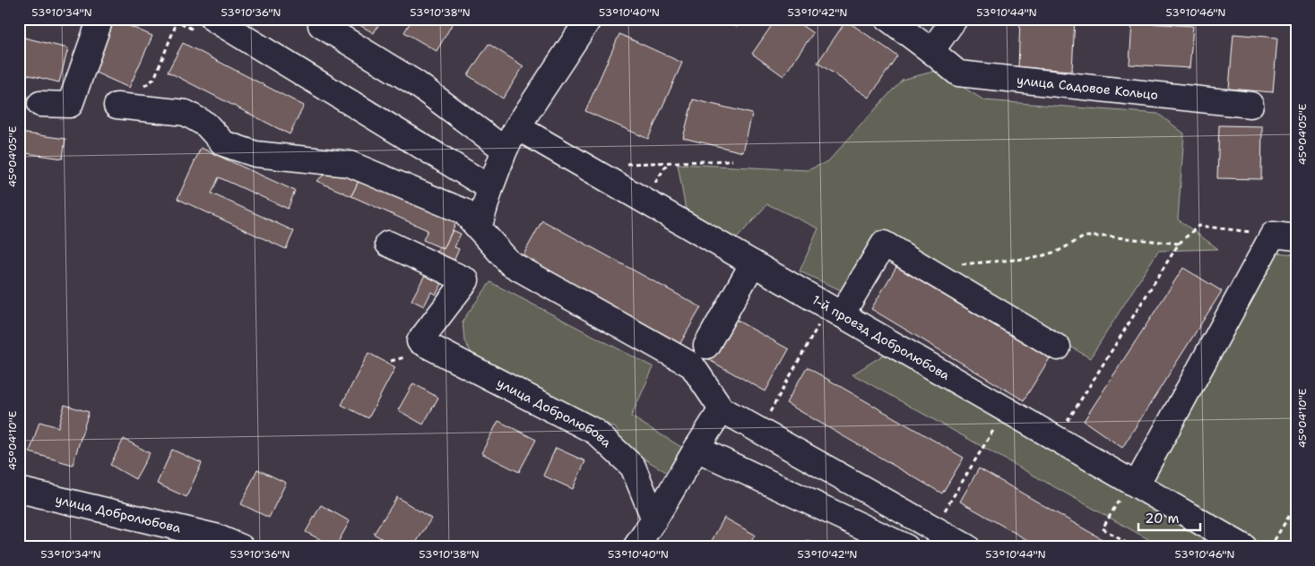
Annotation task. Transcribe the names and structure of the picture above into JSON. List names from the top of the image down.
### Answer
{
  "streets": {
    "street": ["улица Садовое Кольцо", "1-й проезд Добролюбова", "улица Добролюбова"]
  },
  "scale_bar": "20 m",
  "coordinates": [
    "53°10'34\"N",
    "53°10'36\"N",
    "53°10'38\"N",
    "53°10'40\"N",
    "53°10'42\"N",
    "53°10'44\"N",
    "53°10'46\"N",
    "45°04'05\"E",
    "45°04'10\"E"
  ]
}
